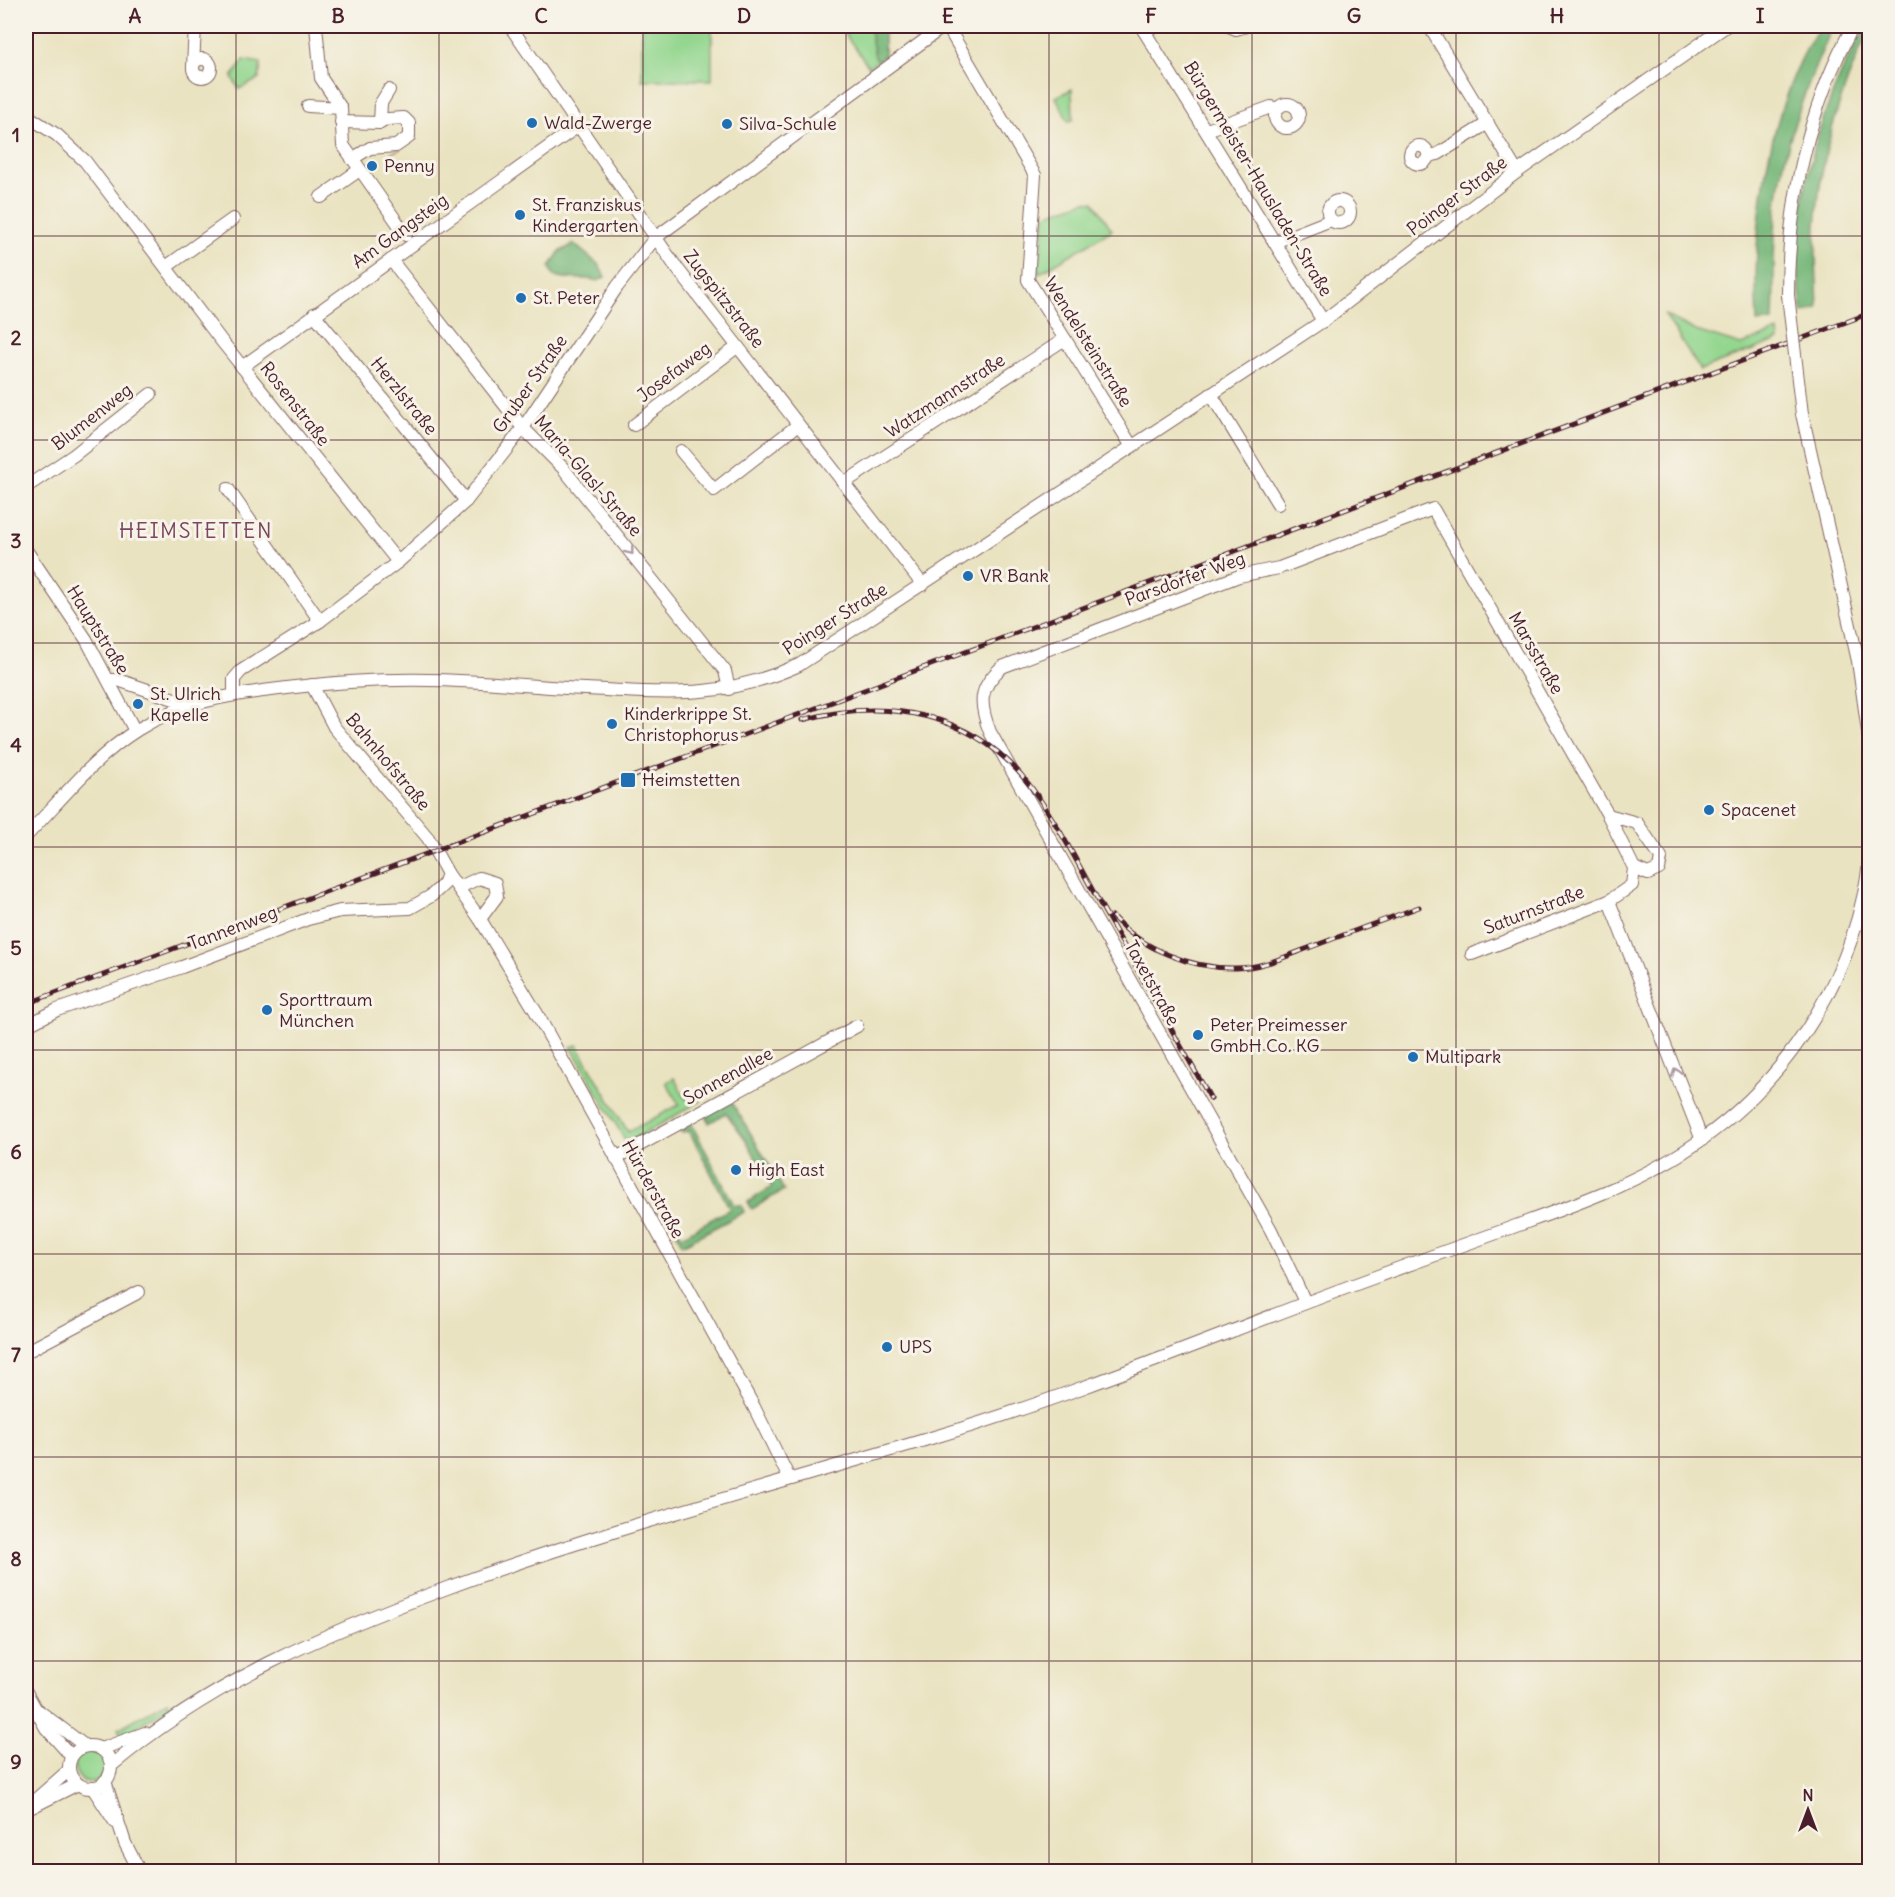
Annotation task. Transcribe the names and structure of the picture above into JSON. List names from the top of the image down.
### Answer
{
  "streets": {
    "street": [
      "Bürgermeister-Hausladen-Straße",
      "Poinger Straße",
      "Am Gangsteig",
      "Zugspitzstraße",
      "Wendelsteinstraße",
      "Josefaweg",
      "Gruber Straße",
      "Herzlstraße",
      "Watzmannstraße",
      "Rosenstraße",
      "Blumenweg",
      "Maria-Glasl-Straße",
      "Parsdorfer Weg",
      "Hauptstraße",
      "Marsstraße",
      "Bahnhofstraße",
      "Saturnstraße",
      "Tannenweg",
      "Taxetstraße",
      "Sonnenallee",
      "Hürderstraße"
    ]
  },
  "crossings": [
    ["Bürgermeister-Hausladen-Straße", "Poinger Straße"],
    ["Poinger Straße", "Zugspitzstraße"],
    ["Poinger Straße", "Wendelsteinstraße"],
    ["Poinger Straße", "Maria-Glasl-Straße"],
    ["Poinger Straße", "Bahnhofstraße"],
    ["Am Gangsteig", "Zugspitzstraße"],
    ["Am Gangsteig", "Herzlstraße"],
    ["Am Gangsteig", "Rosenstraße"],
    ["Am Gangsteig", "Maria-Glasl-Straße"],
    ["Zugspitzstraße", "Josefaweg"],
    ["Zugspitzstraße", "Gruber Straße"],
    ["Zugspitzstraße", "Watzmannstraße"],
    ["Wendelsteinstraße", "Gruber Straße"],
    ["Wendelsteinstraße", "Watzmannstraße"],
    ["Gruber Straße", "Herzlstraße"],
    ["Gruber Straße", "Rosenstraße"],
    ["Gruber Straße", "Maria-Glasl-Straße"],
    ["Parsdorfer Weg", "Marsstraße"],
    ["Parsdorfer Weg", "Taxetstraße"],
    ["Bahnhofstraße", "Tannenweg"],
    ["Bahnhofstraße", "Hürderstraße"],
    ["Tannenweg", "Hürderstraße"],
    ["Sonnenallee", "Hürderstraße"]
  ],
  "one_way": ["Maria-Glasl-Straße"],
  "districts": ["HEIMSTETTEN"],
  "places": {
    "other": [
      "Wald-Zwerge",
      "Silva-Schule",
      "Penny",
      "St. Franziskus Kindergarten",
      "St. Peter",
      "VR Bank",
      "St. Ulrich Kapelle",
      "Kinderkrippe St. Christophorus",
      "Spacenet",
      "Sporttraum München",
      "Peter Preimesser GmbH Co. KG",
      "Multipark",
      "High East",
      "UPS"
    ],
    "transit": ["Heimstetten"]
  },
  "north": "top",
  "grid": {
    "columns": [
      "A",
      "B",
      "C",
      "D",
      "E",
      "F",
      "G",
      "H",
      "I"
    ],
    "rows": [
      "1",
      "2",
      "3",
      "4",
      "5",
      "6",
      "7",
      "8",
      "9"
    ]
  }
}
